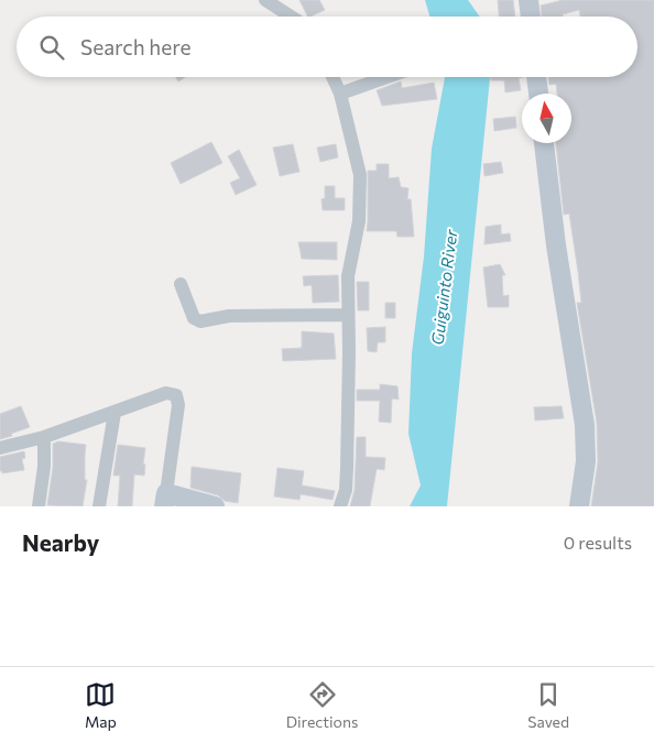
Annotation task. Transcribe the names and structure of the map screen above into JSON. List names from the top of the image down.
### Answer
{
  "water": ["Guiguinto River"],
  "north": "top",
  "page": {
    "search": "Search here",
    "heading": ["Nearby", "0 results"],
    "nav": ["Map", "Directions", "Saved"]
  }
}
